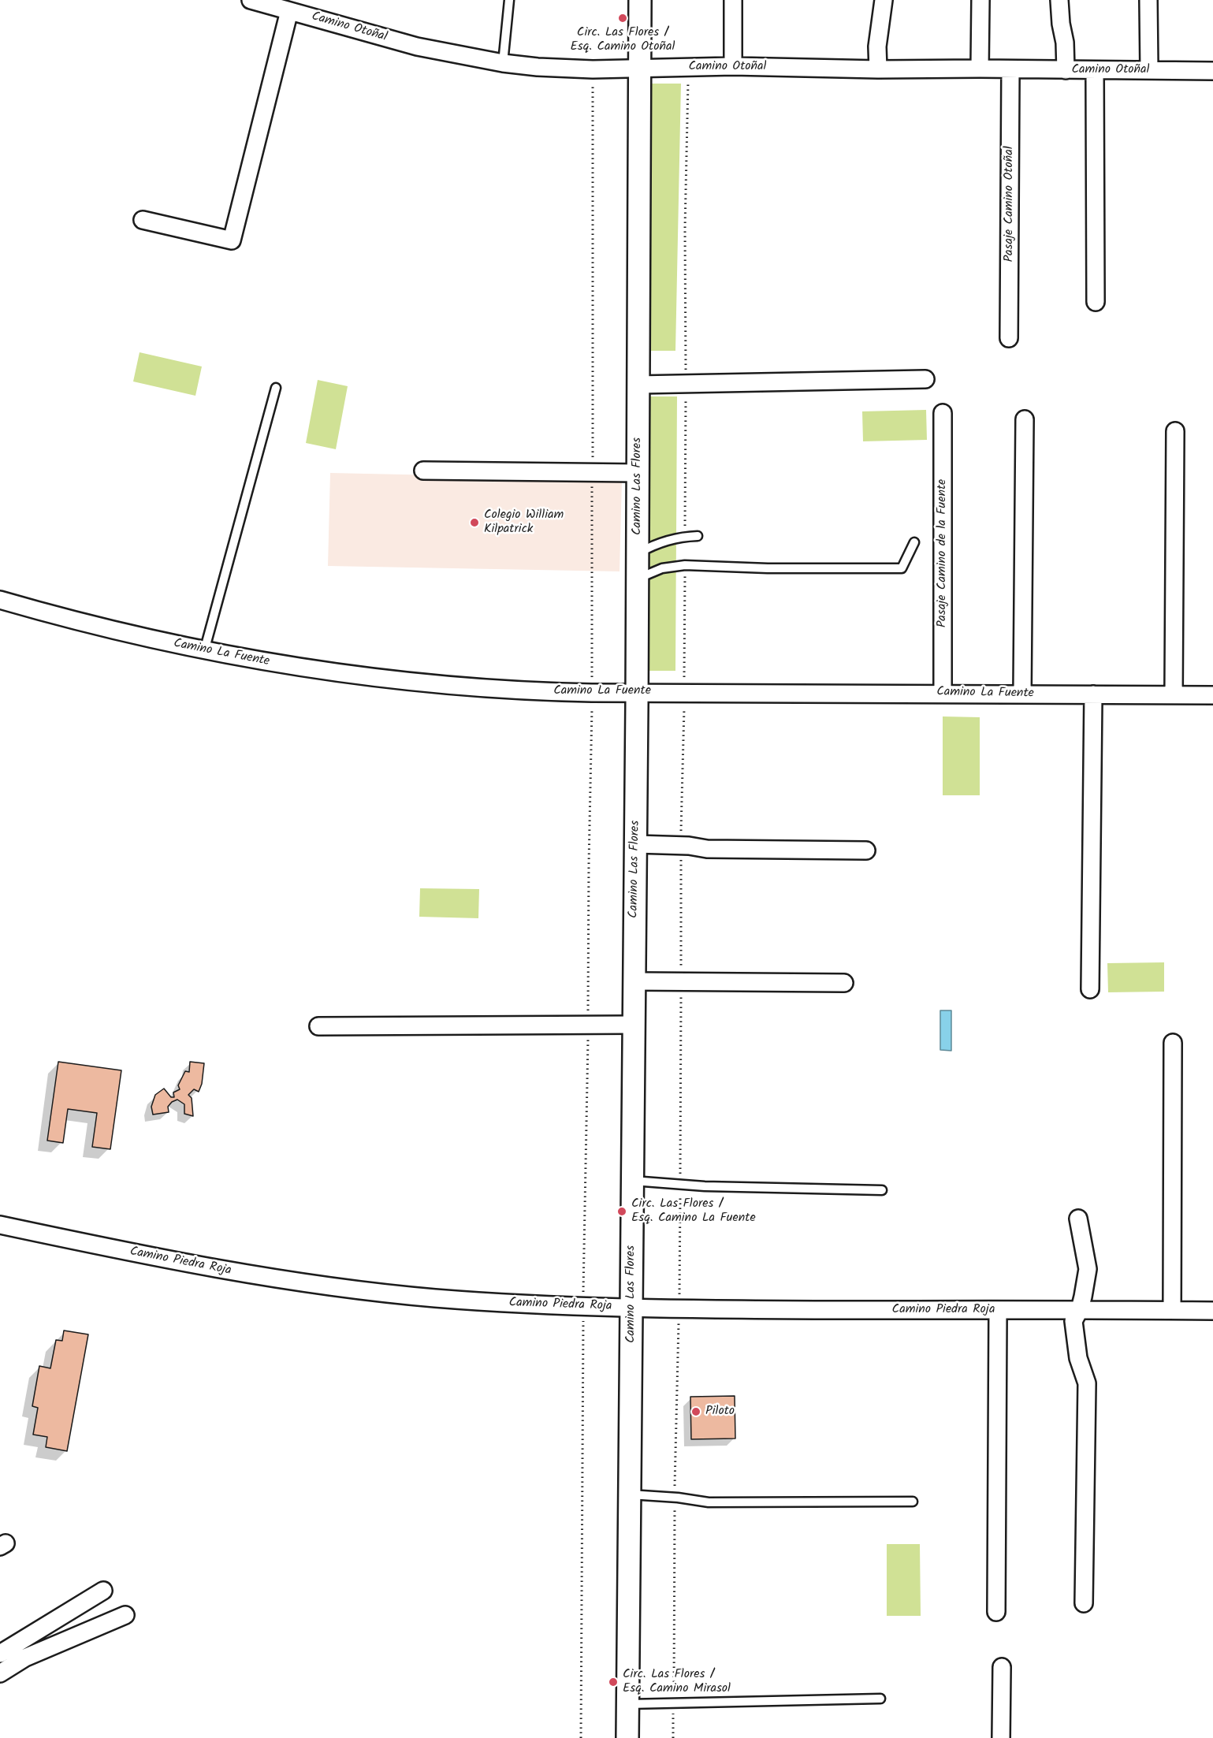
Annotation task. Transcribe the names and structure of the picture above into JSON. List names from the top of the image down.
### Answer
{
  "streets": {
    "street": [
      "Camino Otoñal",
      "Pasaje Camino Otoñal",
      "Camino Las Flores",
      "Pasaje Camino de la Fuente",
      "Camino La Fuente",
      "Camino Piedra Roja"
    ]
  },
  "crossings": [
    ["Camino Otoñal", "Pasaje Camino Otoñal"],
    ["Camino Otoñal", "Camino Las Flores"],
    ["Camino Las Flores", "Camino La Fuente"],
    ["Camino Las Flores", "Camino Piedra Roja"],
    ["Pasaje Camino de la Fuente", "Camino La Fuente"]
  ],
  "places": [
    "Circ. Las Flores / Esq. Camino Otoñal",
    "Colegio William Kilpatrick",
    "Circ. Las Flores / Esq. Camino La Fuente",
    "Piloto",
    "Circ. Las Flores / Esq. Camino Mirasol"
  ]
}
